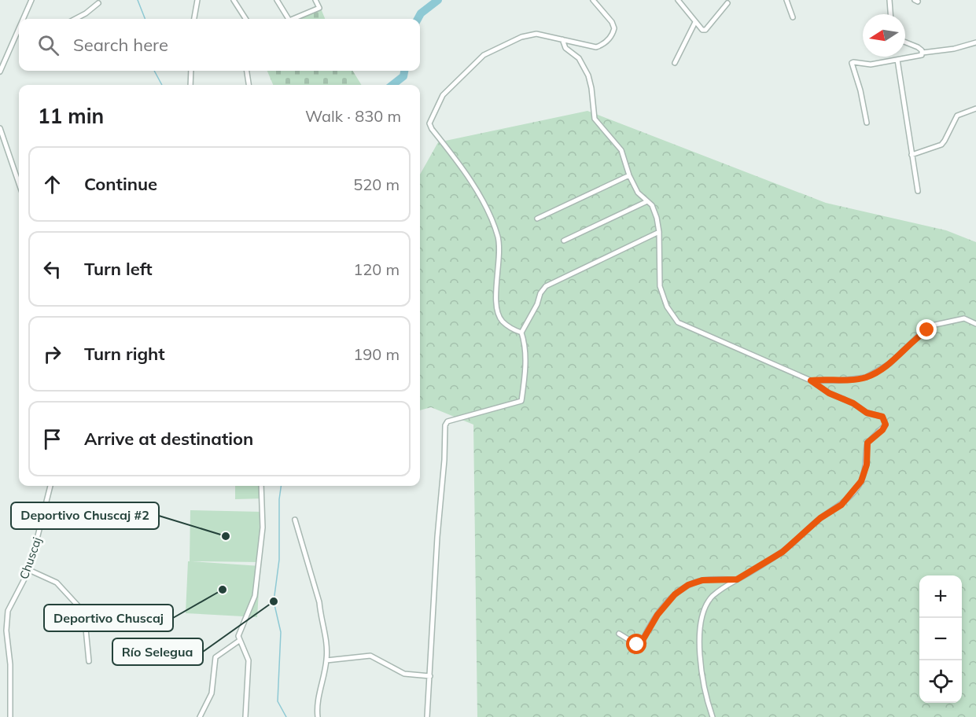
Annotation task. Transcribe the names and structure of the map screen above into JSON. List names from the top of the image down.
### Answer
{
  "streets": {
    "street": ["Chuscaj"]
  },
  "places": ["Deportivo Chuscaj #2", "Deportivo Chuscaj", "Río Selegua"],
  "north": "left",
  "page": {
    "search": "Search here",
    "heading": ["11 min", "Walk · 830 m"],
    "list": [
      ["Continue", "520 m"],
      ["Turn left", "120 m"],
      ["Turn right", "190 m"],
      "Arrive at destination"
    ],
    "map_buttons": ["+", "−"]
  }
}
